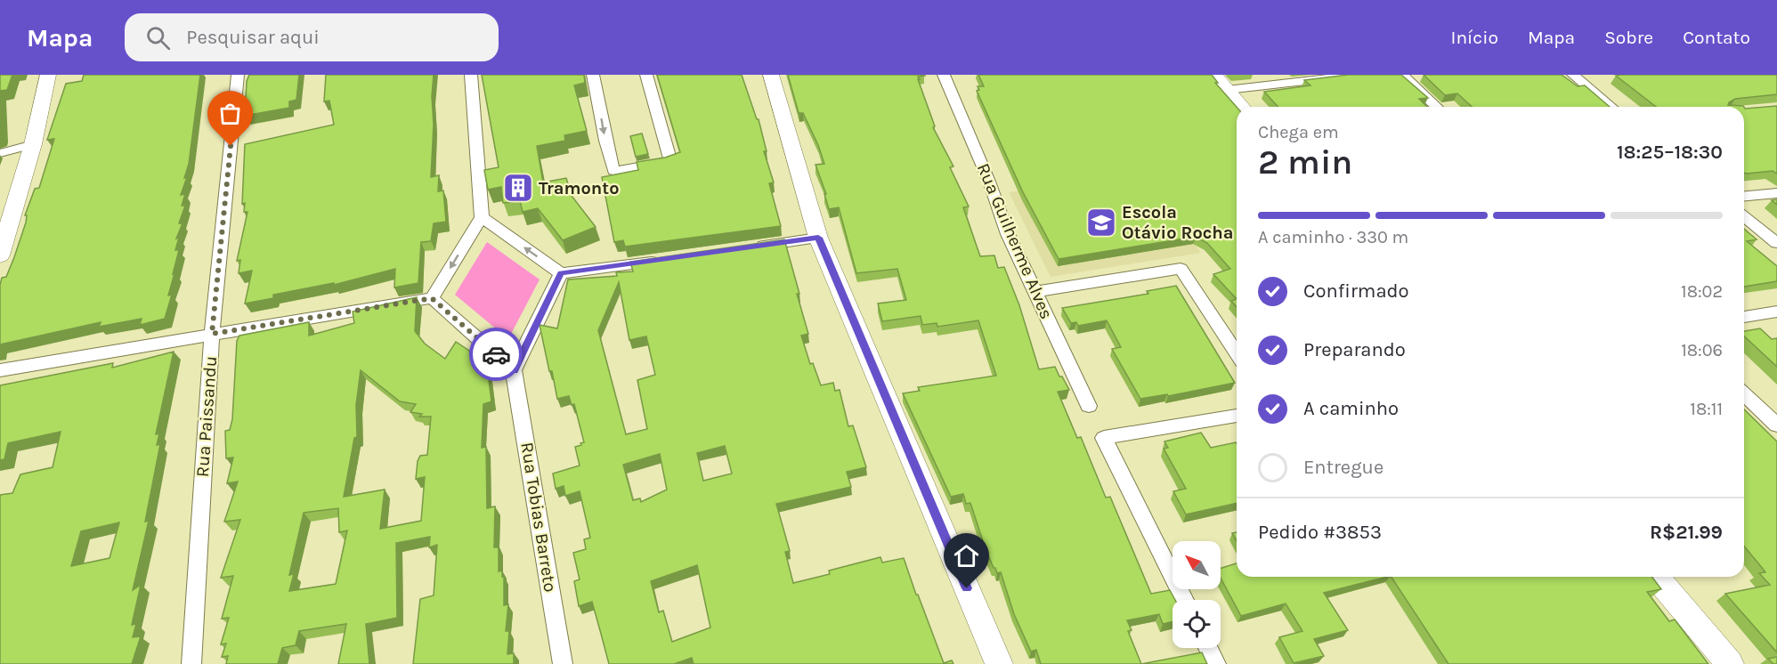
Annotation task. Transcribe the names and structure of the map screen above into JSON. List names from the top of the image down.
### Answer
{
  "streets": {
    "street": ["Rua Guilherme Alves", "Rua Paissandu", "Rua Tobias Barreto"]
  },
  "places": {
    "building": ["Tramonto"],
    "school or university": ["Escola Otávio Rocha"]
  },
  "north": "top left",
  "page": {
    "header": "Mapa",
    "search": "Pesquisar aqui",
    "nav": [
      "Início",
      "Mapa",
      "Sobre",
      "Contato"
    ],
    "heading": ["2 min", "Chega em", "18:25–18:30"],
    "panel": ["Pedido #3853", "R$21.99"],
    "bar": "A caminho · 330 m",
    "list": [
      ["Confirmado", "18:02"],
      ["Preparando", "18:06"],
      ["A caminho", "18:11"],
      "Entregue"
    ]
  }
}
